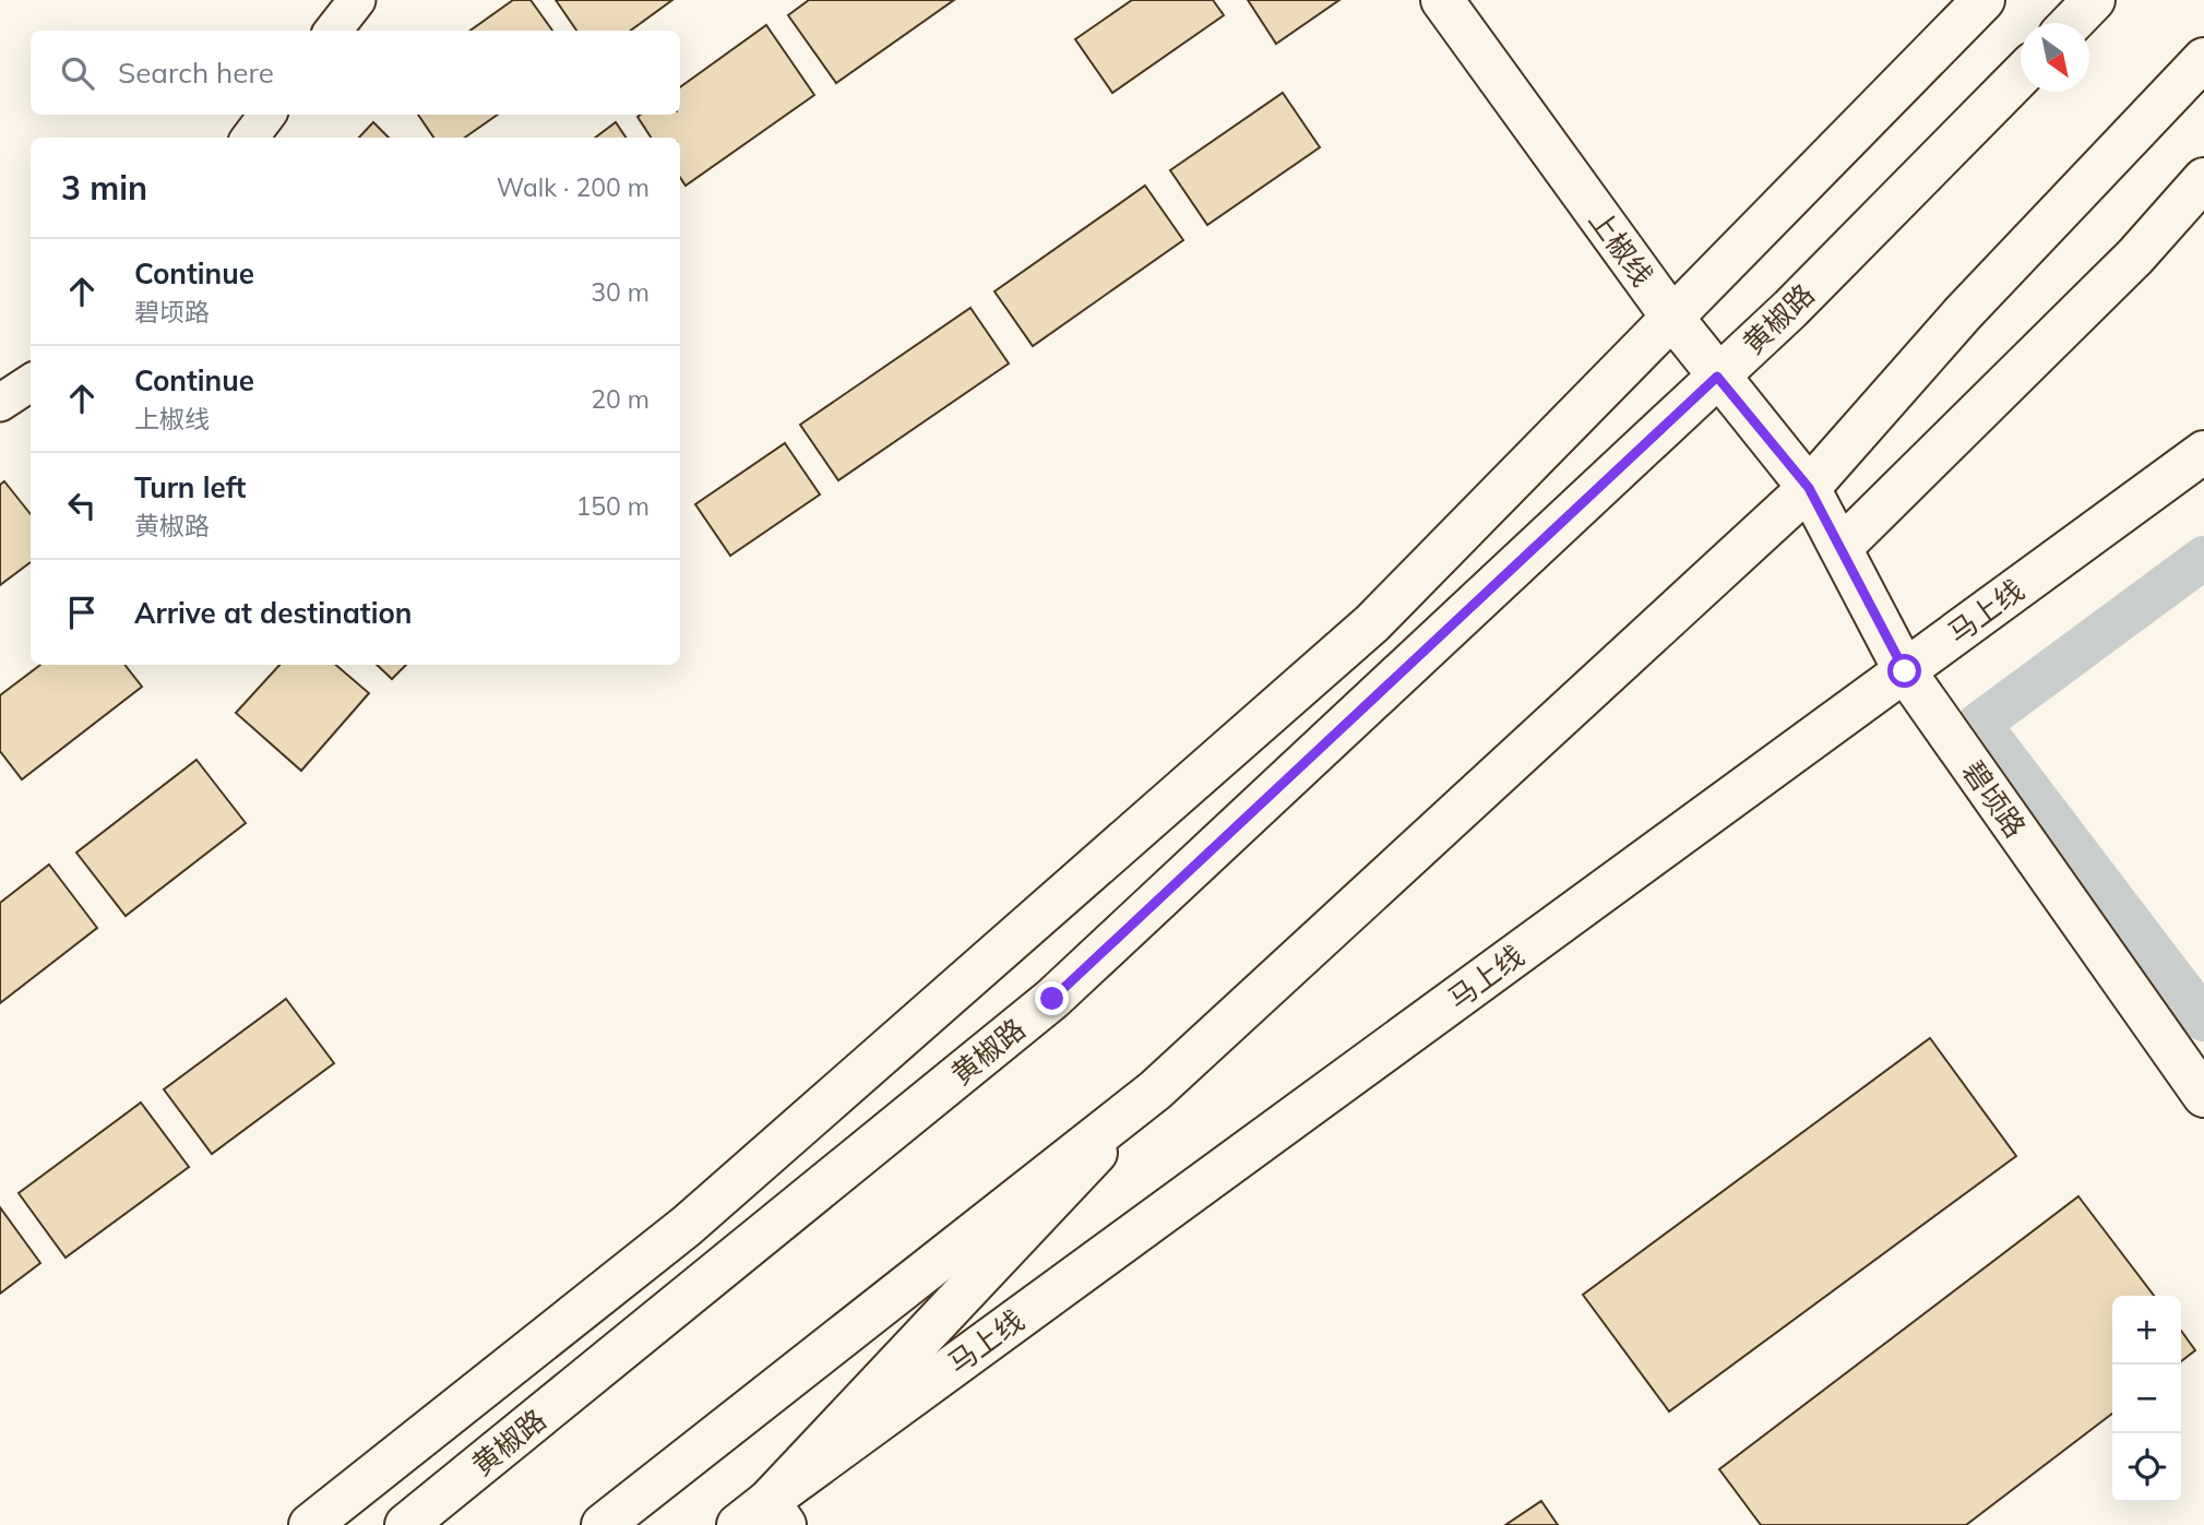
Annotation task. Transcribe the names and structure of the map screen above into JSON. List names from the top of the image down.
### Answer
{
  "streets": {
    "main road": [
      "上椒线",
      "黄椒路",
      "马上线",
      "碧顷路"
    ]
  },
  "crossings": [
    ["上椒线", "黄椒路"],
    ["上椒线", "碧顷路"],
    ["马上线", "碧顷路"]
  ],
  "north": "bottom right",
  "page": {
    "search": "Search here",
    "heading": ["3 min", "Walk · 200 m"],
    "list": [
      ["Continue", "碧顷路", "30 m"],
      ["Continue", "上椒线", "20 m"],
      ["Turn left", "黄椒路", "150 m"],
      "Arrive at destination"
    ],
    "map_buttons": ["+", "−"]
  }
}
